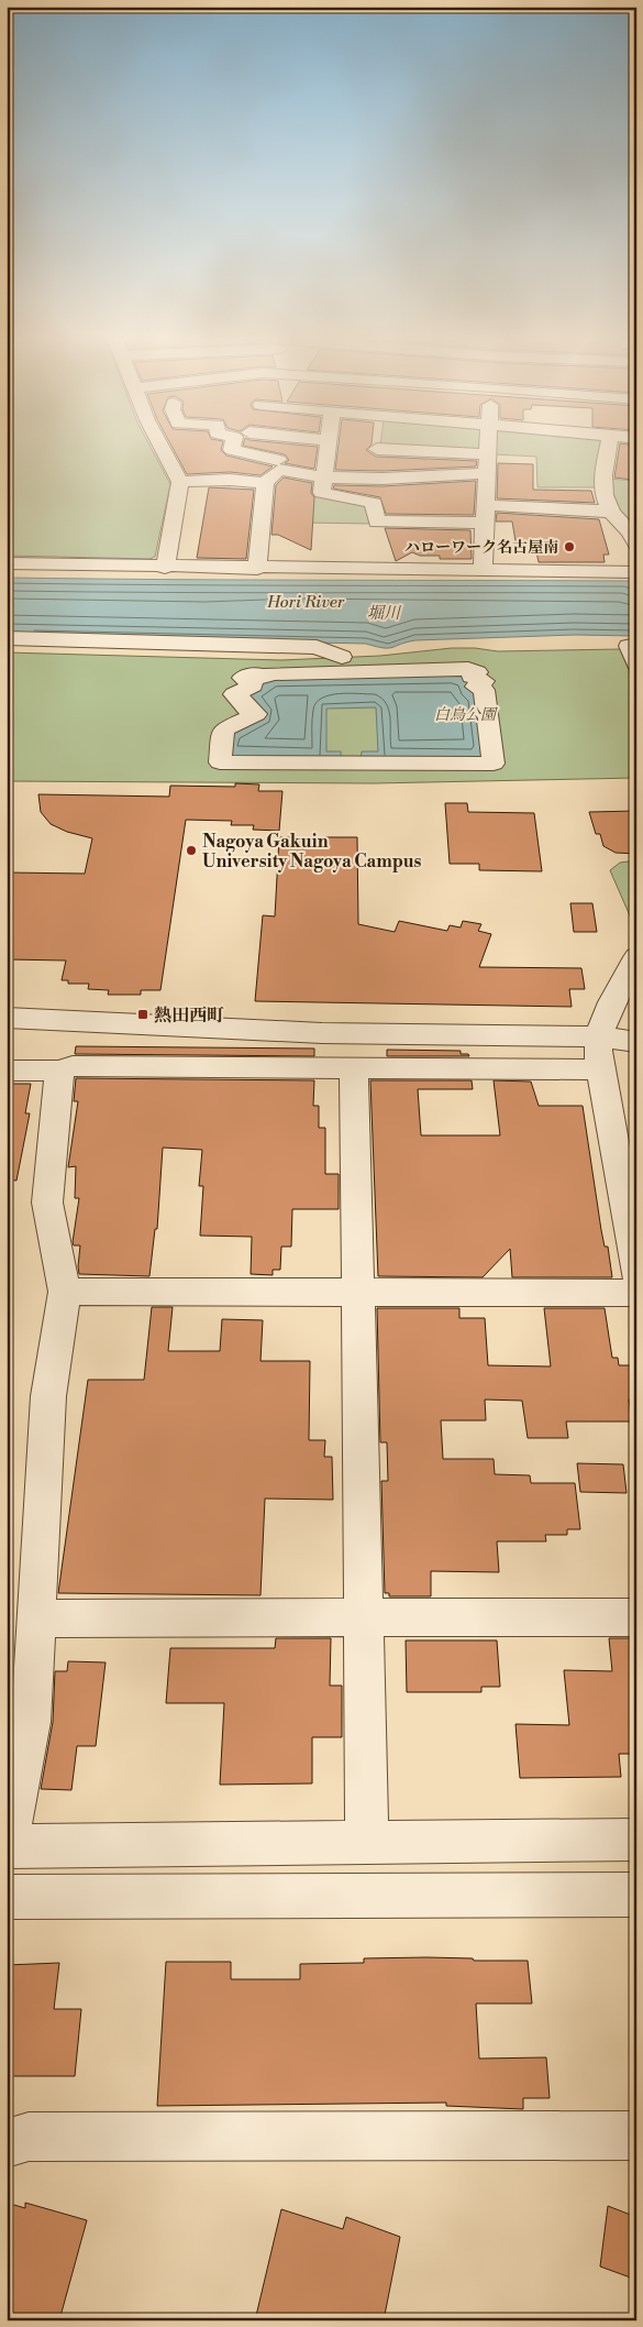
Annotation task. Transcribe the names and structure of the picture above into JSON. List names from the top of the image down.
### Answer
{
  "water": ["Hori River", "堀川"],
  "parks": ["白鳥公園"],
  "places": {
    "other": ["ハローワーク名古屋南", "Nagoya Gakuin University Nagoya Campus"],
    "transit": ["熱田西町"]
  }
}
